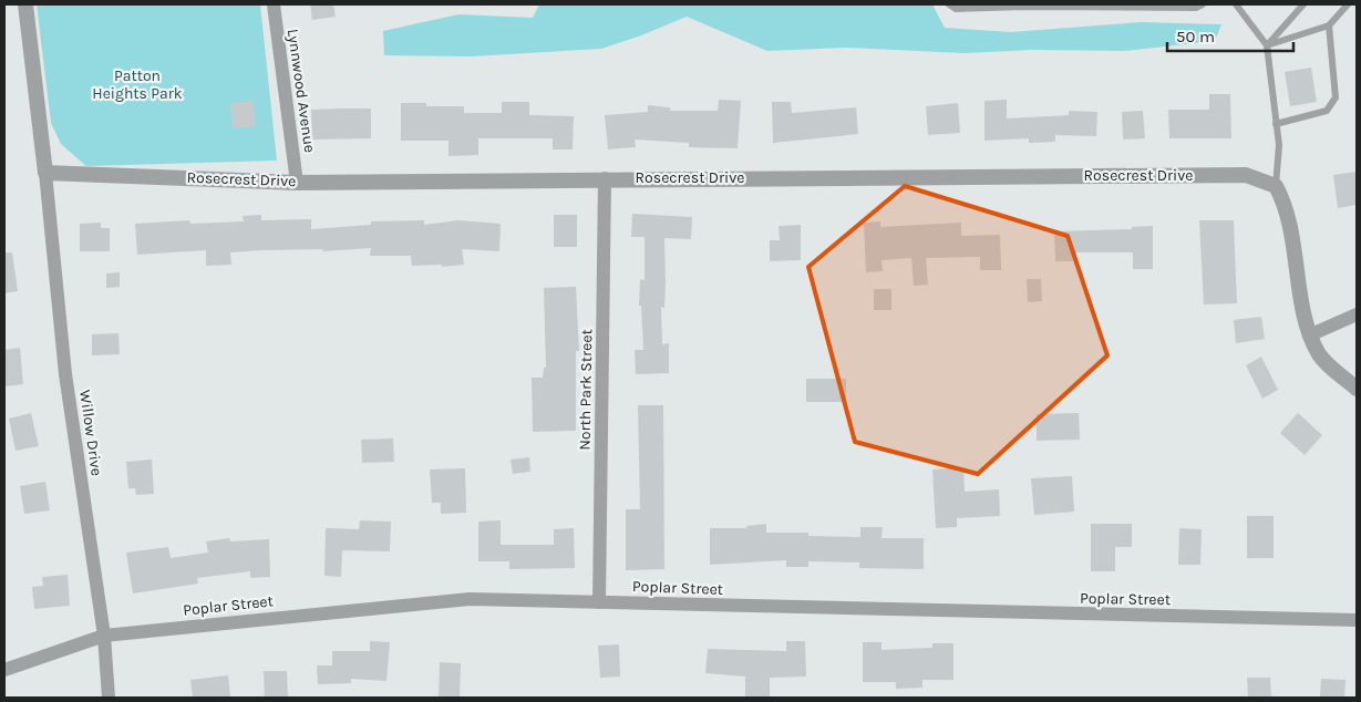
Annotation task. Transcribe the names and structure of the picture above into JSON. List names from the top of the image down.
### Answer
{
  "streets": {
    "street": [
      "Lynnwood Avenue",
      "Rosecrest Drive",
      "North Park Street",
      "Willow Drive",
      "Poplar Street"
    ]
  },
  "crossings": [
    ["Lynnwood Avenue", "Rosecrest Drive"],
    ["Rosecrest Drive", "North Park Street"],
    ["Rosecrest Drive", "Willow Drive"],
    ["North Park Street", "Poplar Street"],
    ["Willow Drive", "Poplar Street"]
  ],
  "parks": ["Patton Heights Park"],
  "scale_bar": "50 m"
}
